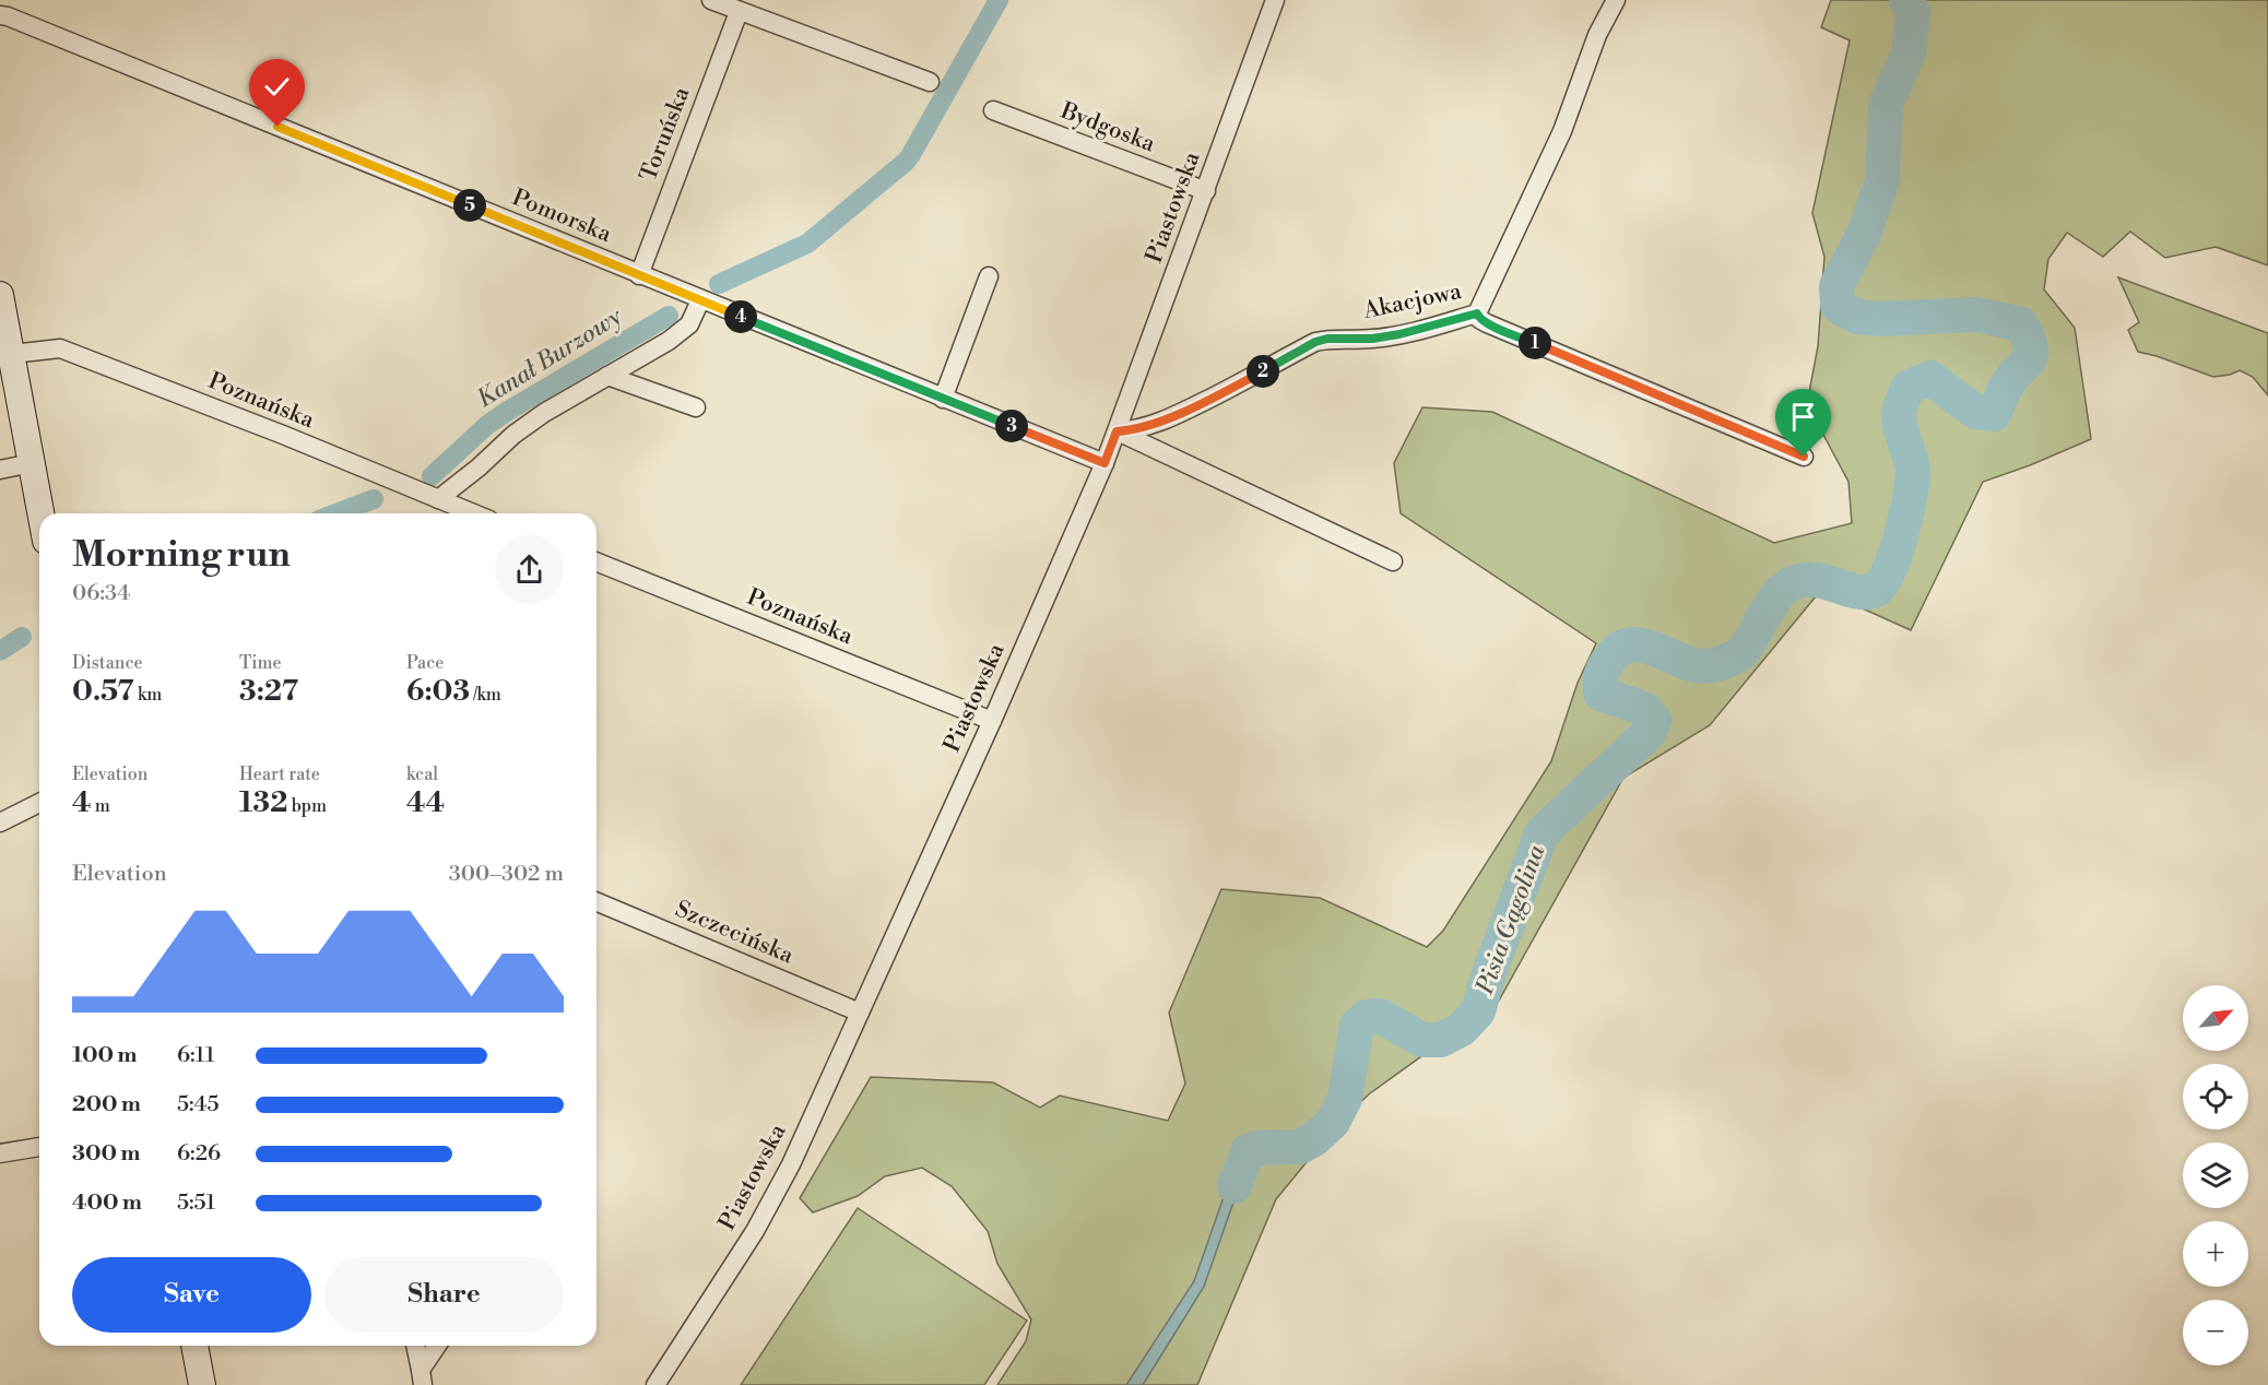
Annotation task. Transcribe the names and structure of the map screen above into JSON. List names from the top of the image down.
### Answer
{
  "streets": {
    "street": [
      "Bydgoska",
      "Toruńska",
      "Piastowska",
      "Pomorska",
      "Akacjowa",
      "Poznańska",
      "Szczecińska"
    ]
  },
  "crossings": [
    ["Bydgoska", "Piastowska"],
    ["Toruńska", "Pomorska"],
    ["Piastowska", "Pomorska"],
    ["Piastowska", "Akacjowa"],
    ["Piastowska", "Poznańska"],
    ["Piastowska", "Szczecińska"]
  ],
  "water": ["Kanał Burzowy", "Pisia Gągolina"],
  "north": "top right",
  "page": {
    "pins": [
      "5",
      "4",
      "1",
      "2",
      "3"
    ],
    "heading": ["Morning run", "06:34"],
    "stats": [
      ["Distance", "0.57 km"],
      ["Time", "3:27"],
      ["Pace", "6:03 /km"],
      ["Elevation", "4 m"],
      ["Heart rate", "132 bpm"],
      ["kcal", "44"]
    ],
    "chart": ["Elevation", "300–302 m"],
    "map_buttons": ["+", "−"],
    "list": [
      {
        "name": "100 m",
        "note": "6:11"
      },
      {
        "name": "200 m",
        "note": "5:45"
      },
      {
        "name": "300 m",
        "note": "6:26"
      },
      {
        "name": "400 m",
        "note": "5:51"
      }
    ],
    "buttons": ["Save", "Share"]
  }
}
